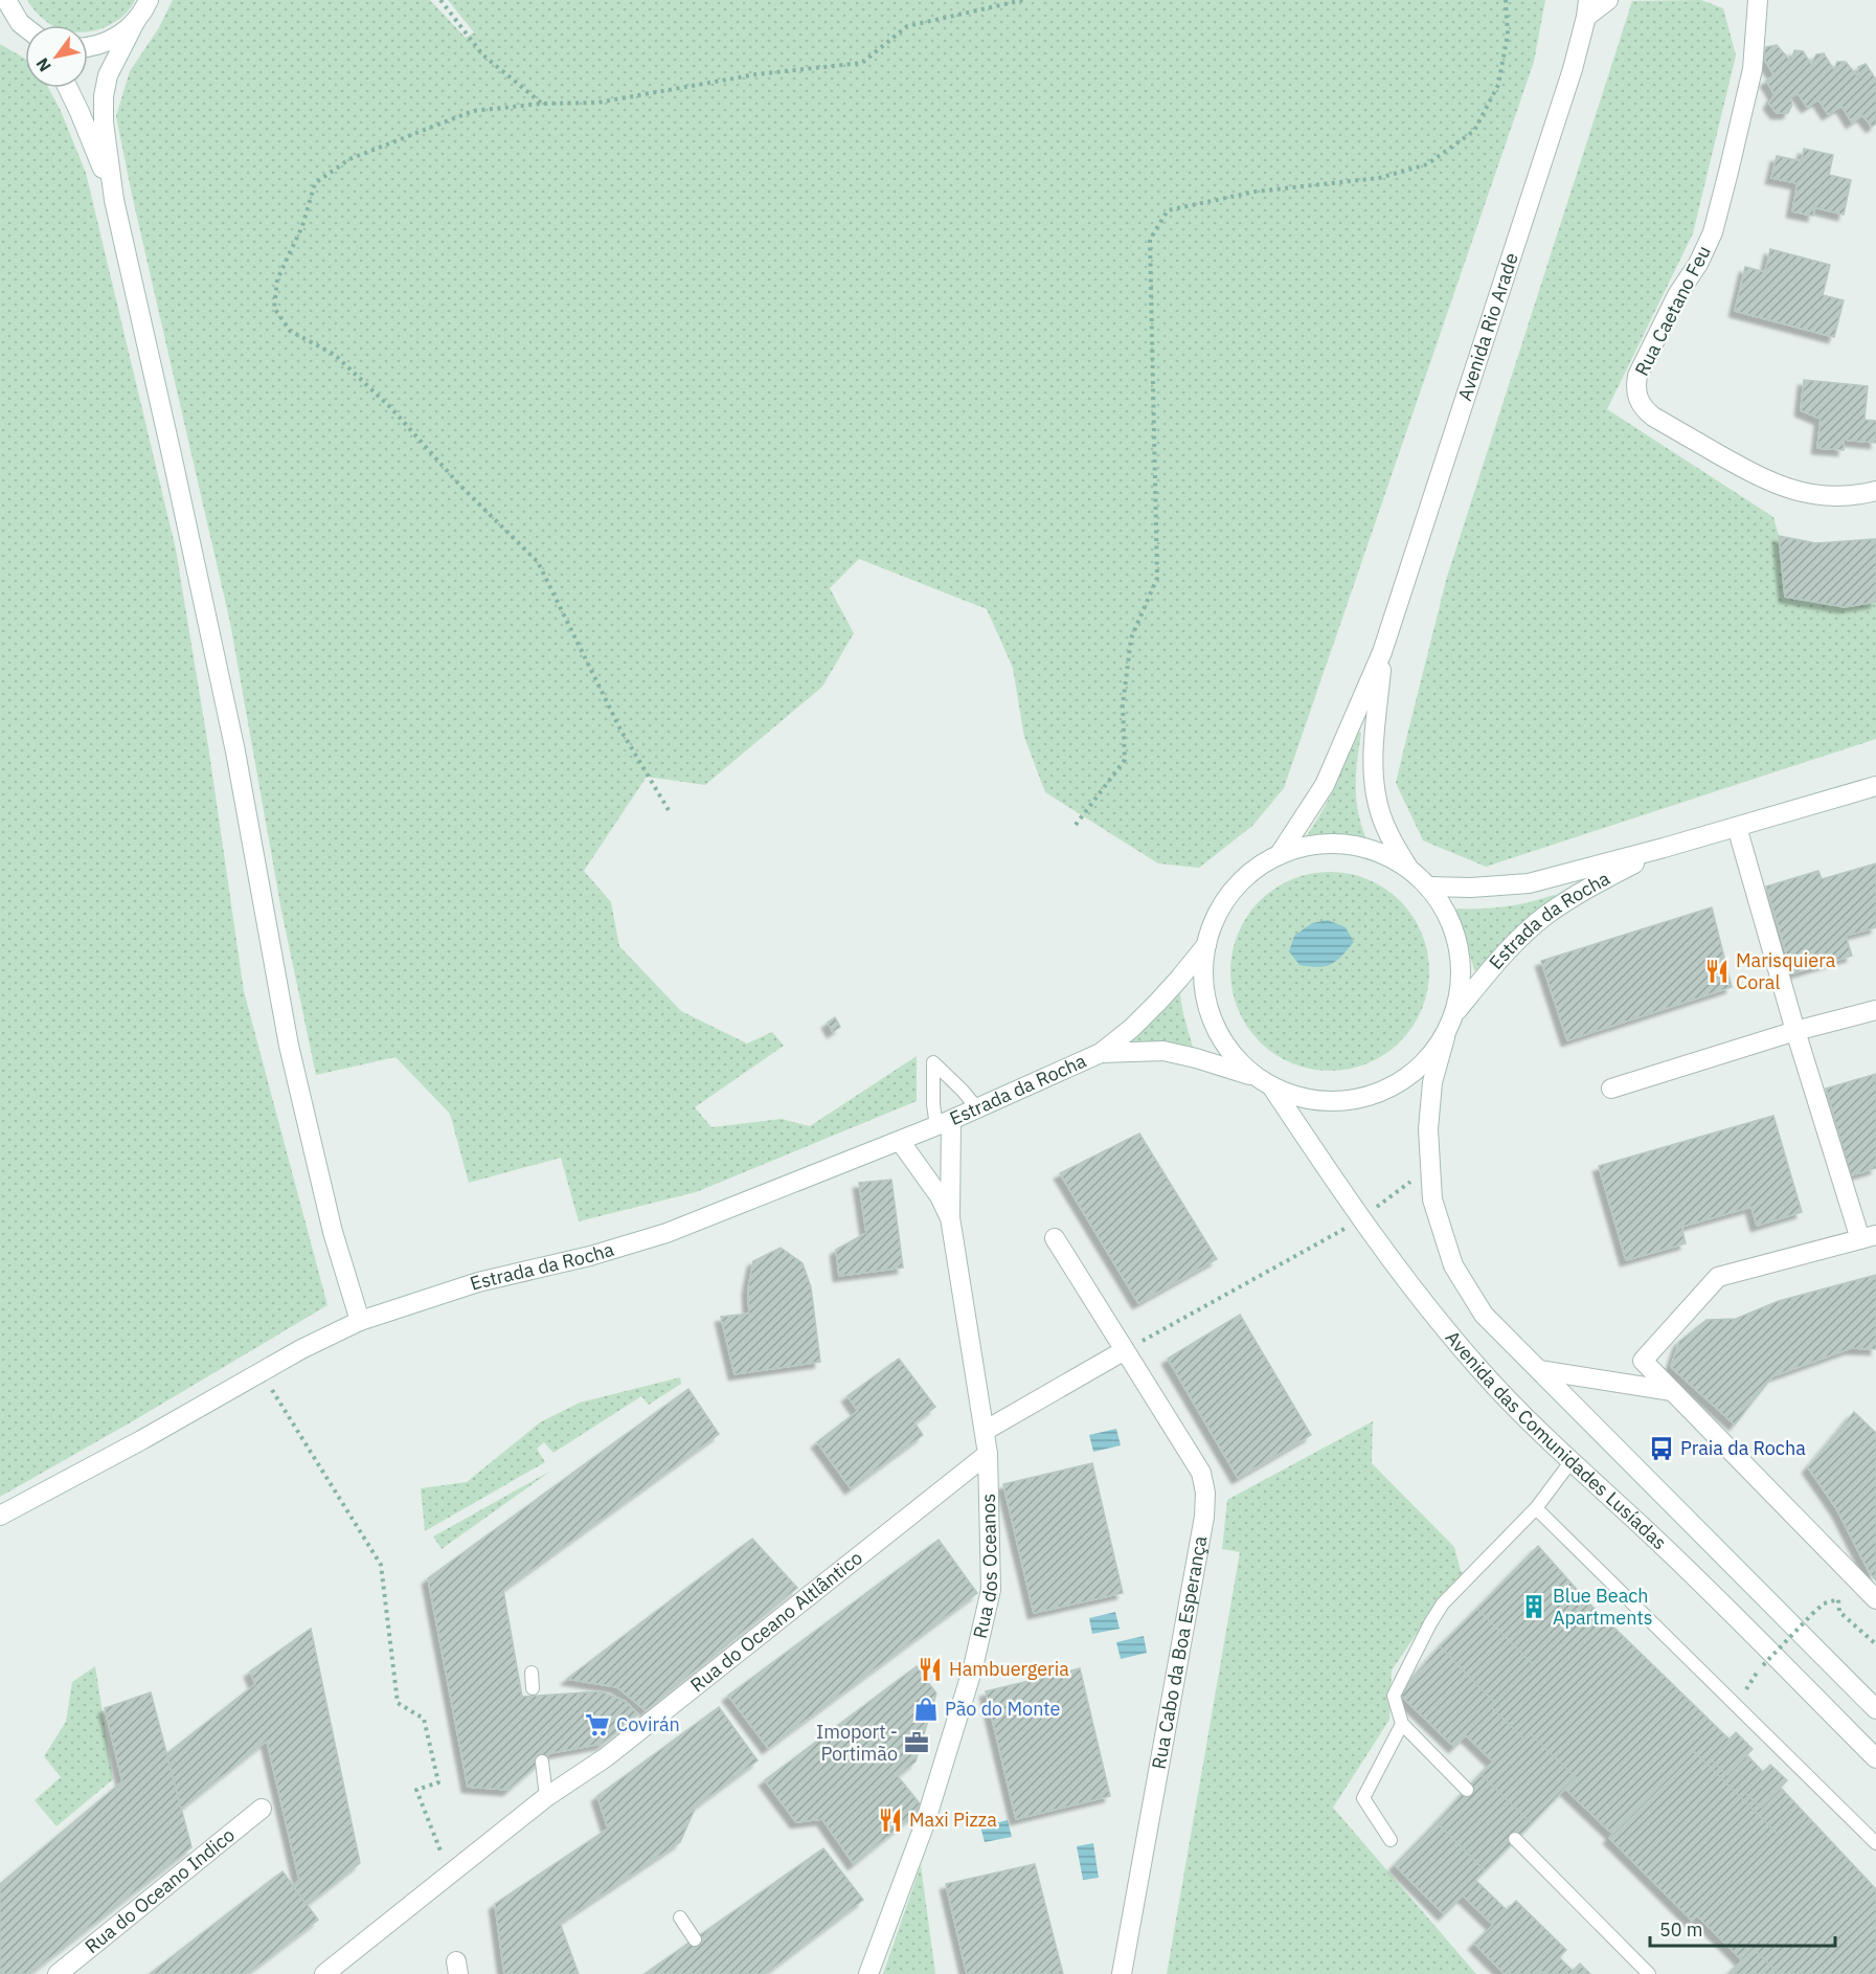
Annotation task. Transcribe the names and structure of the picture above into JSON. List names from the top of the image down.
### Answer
{
  "streets": {
    "street": [
      "Rua Caetano Feu",
      "Avenida Rio Arade",
      "Estrada da Rocha",
      "Avenida das Comunidades Lusíadas",
      "Rua dos Oceanos",
      "Rua do Oceano Altlântico",
      "Rua Cabo da Boa Esperança",
      "Rua do Oceano Indico"
    ]
  },
  "crossings": [
    ["Estrada da Rocha", "Avenida das Comunidades Lusíadas"],
    ["Rua dos Oceanos", "Rua do Oceano Altlântico"]
  ],
  "places": {
    "restaurant": ["Marisquiera Coral", "Hambuergeria", "Maxi Pizza"],
    "bus stop": ["Praia da Rocha"],
    "building": ["Blue Beach Apartments"],
    "shop": ["Pão do Monte"],
    "supermarket": ["Covirán"],
    "office": ["Imoport - Portimão"]
  },
  "scale_bar": "50 m",
  "north": "bottom left"
}
